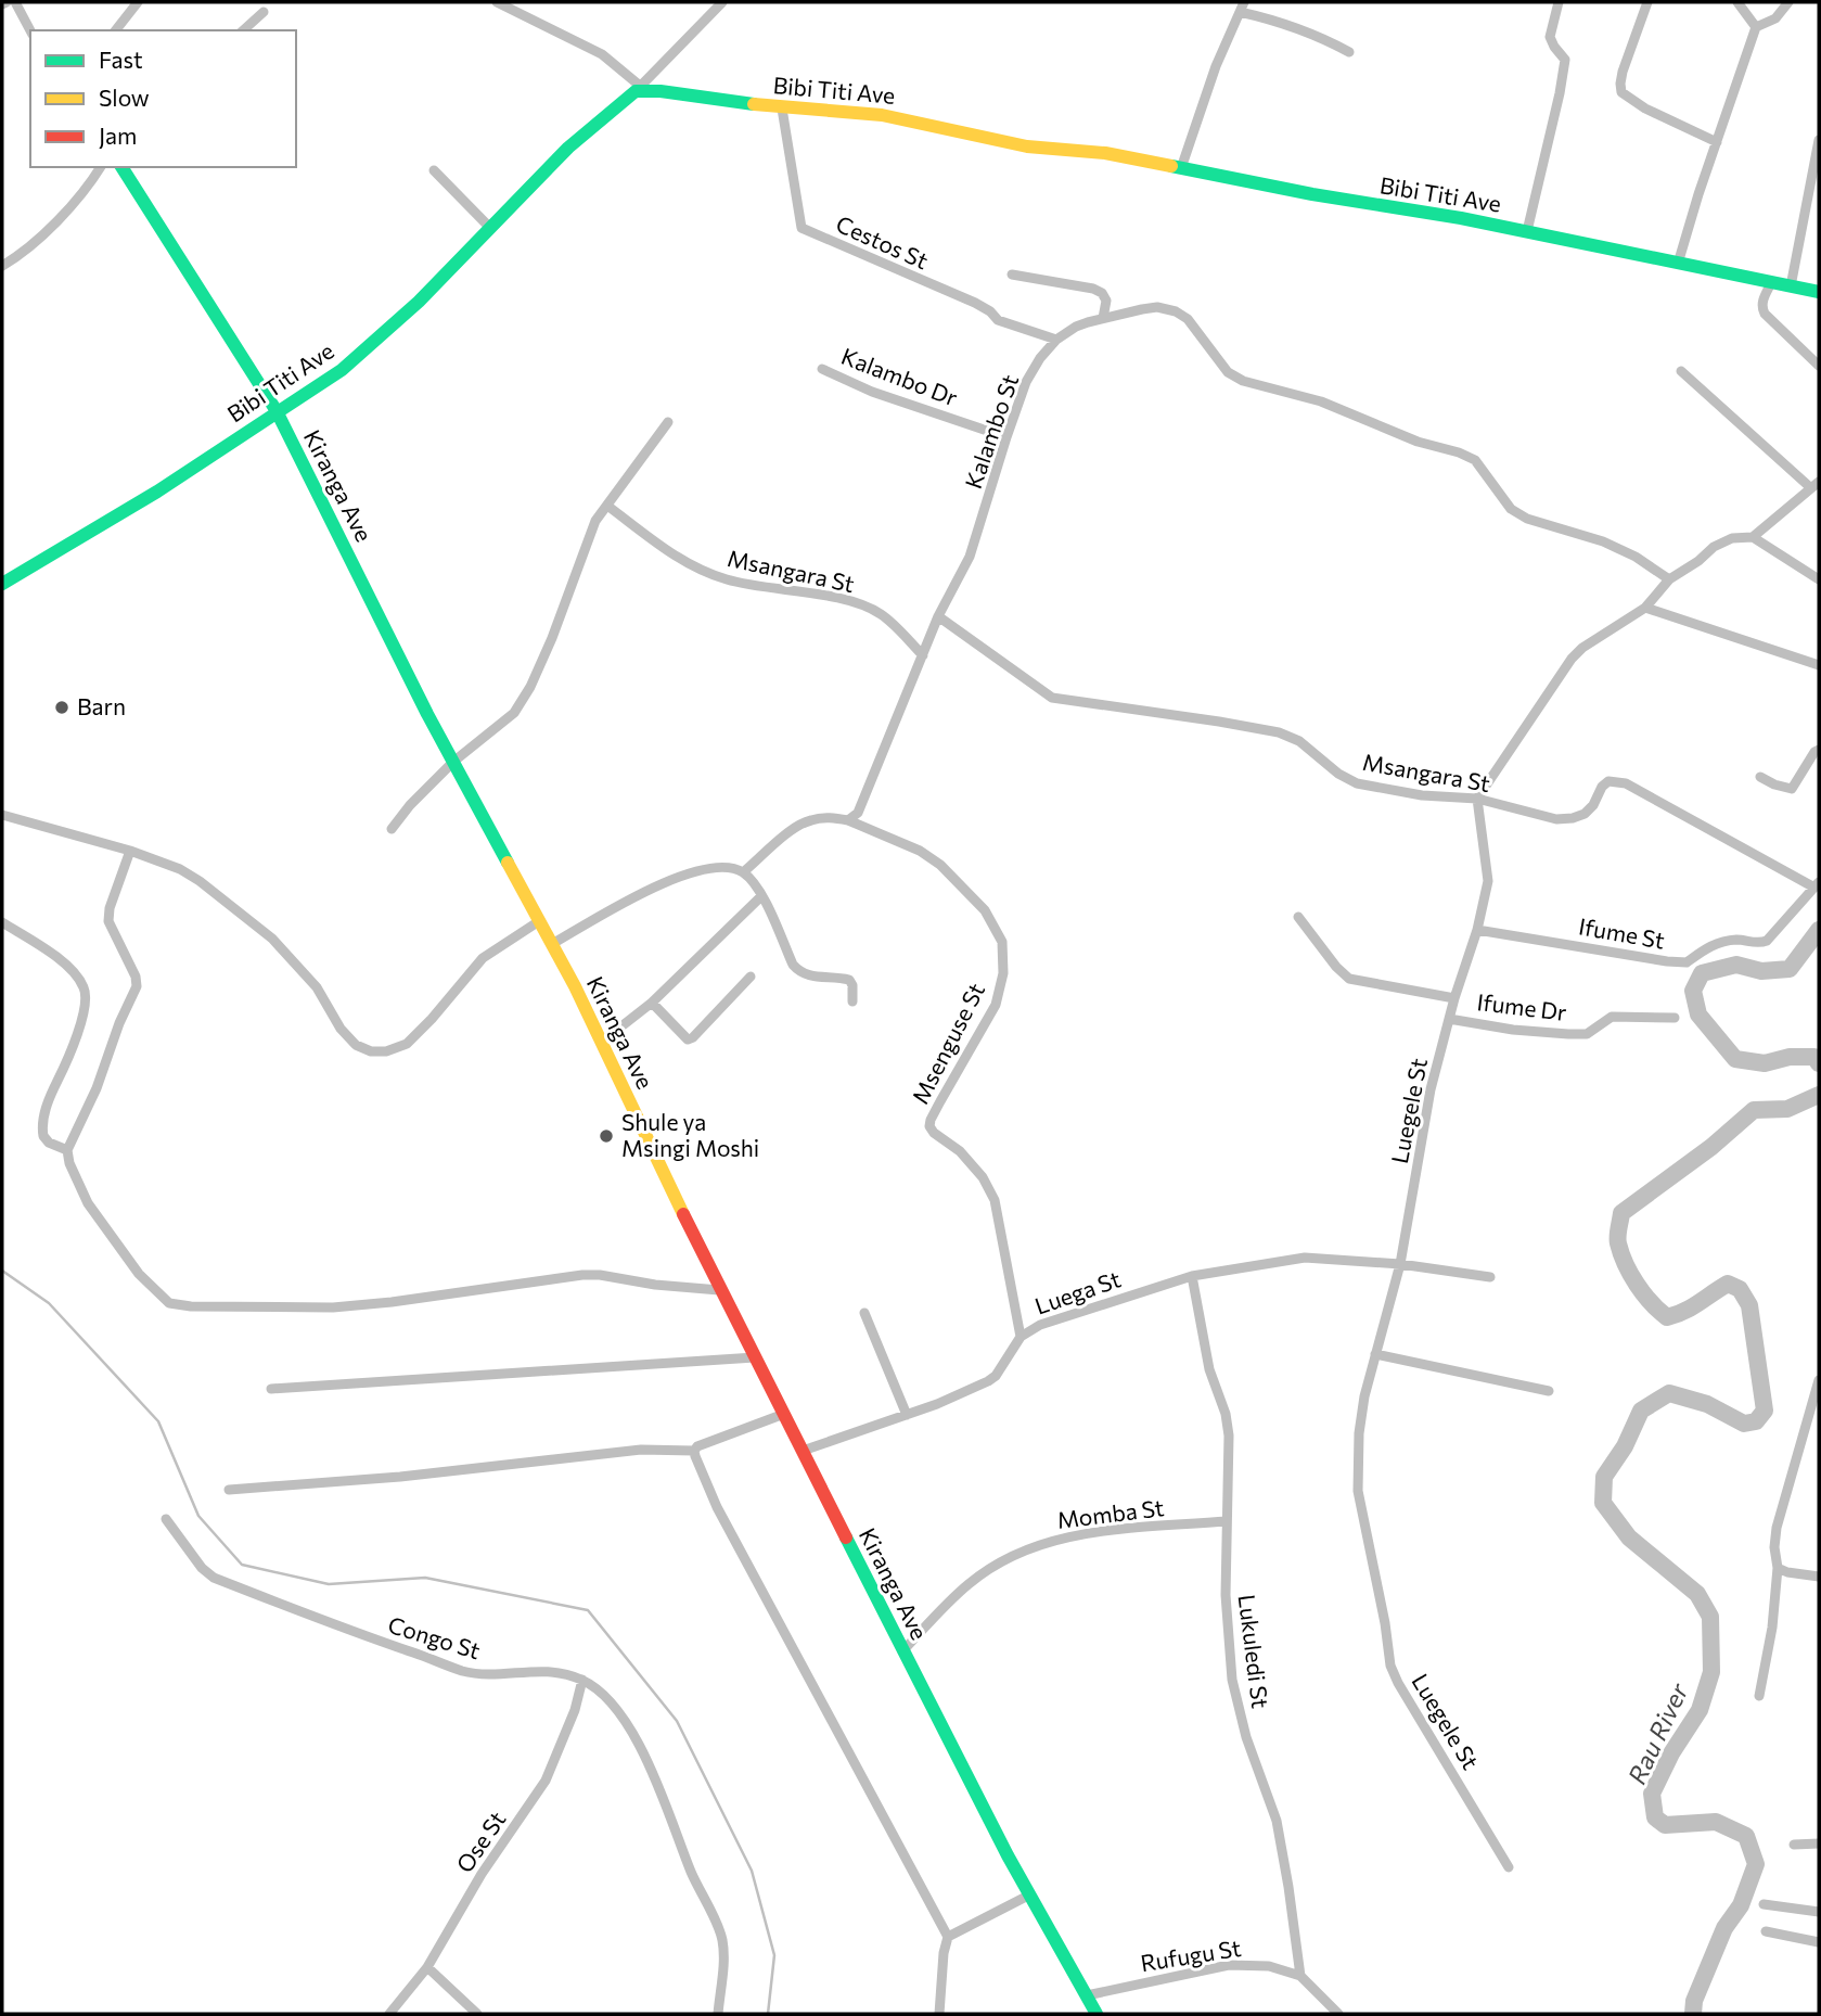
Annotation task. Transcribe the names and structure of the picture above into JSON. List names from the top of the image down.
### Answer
{
  "streets": {
    "street": [
      "Bibi Titi Ave",
      "Cestos St",
      "Kalambo Dr",
      "Kalambo St",
      "Kiranga Ave",
      "Msangara St",
      "Ifume St",
      "Ifume Dr",
      "Msenguse St",
      "Luegele St",
      "Luega St",
      "Momba St",
      "Congo St",
      "Lukuledi St",
      "Ose St",
      "Rufugu St"
    ]
  },
  "crossings": [
    ["Bibi Titi Ave", "Cestos St"],
    ["Bibi Titi Ave", "Kiranga Ave"],
    ["Cestos St", "Kalambo St"],
    ["Kalambo Dr", "Kalambo St"],
    ["Kalambo St", "Msangara St"],
    ["Kalambo St", "Msenguse St"],
    ["Kiranga Ave", "Luega St"],
    ["Kiranga Ave", "Momba St"],
    ["Kiranga Ave", "Rufugu St"],
    ["Msangara St", "Ifume St"],
    ["Msangara St", "Luegele St"],
    ["Ifume St", "Luegele St"],
    ["Ifume Dr", "Luegele St"],
    ["Msenguse St", "Luega St"],
    ["Luegele St", "Luega St"],
    ["Luega St", "Lukuledi St"],
    ["Momba St", "Lukuledi St"],
    ["Congo St", "Ose St"],
    ["Lukuledi St", "Rufugu St"]
  ],
  "water": ["Rau River"],
  "places": ["Barn", "Shule ya Msingi Moshi"],
  "legend": ["Fast", "Slow", "Jam"]
}
